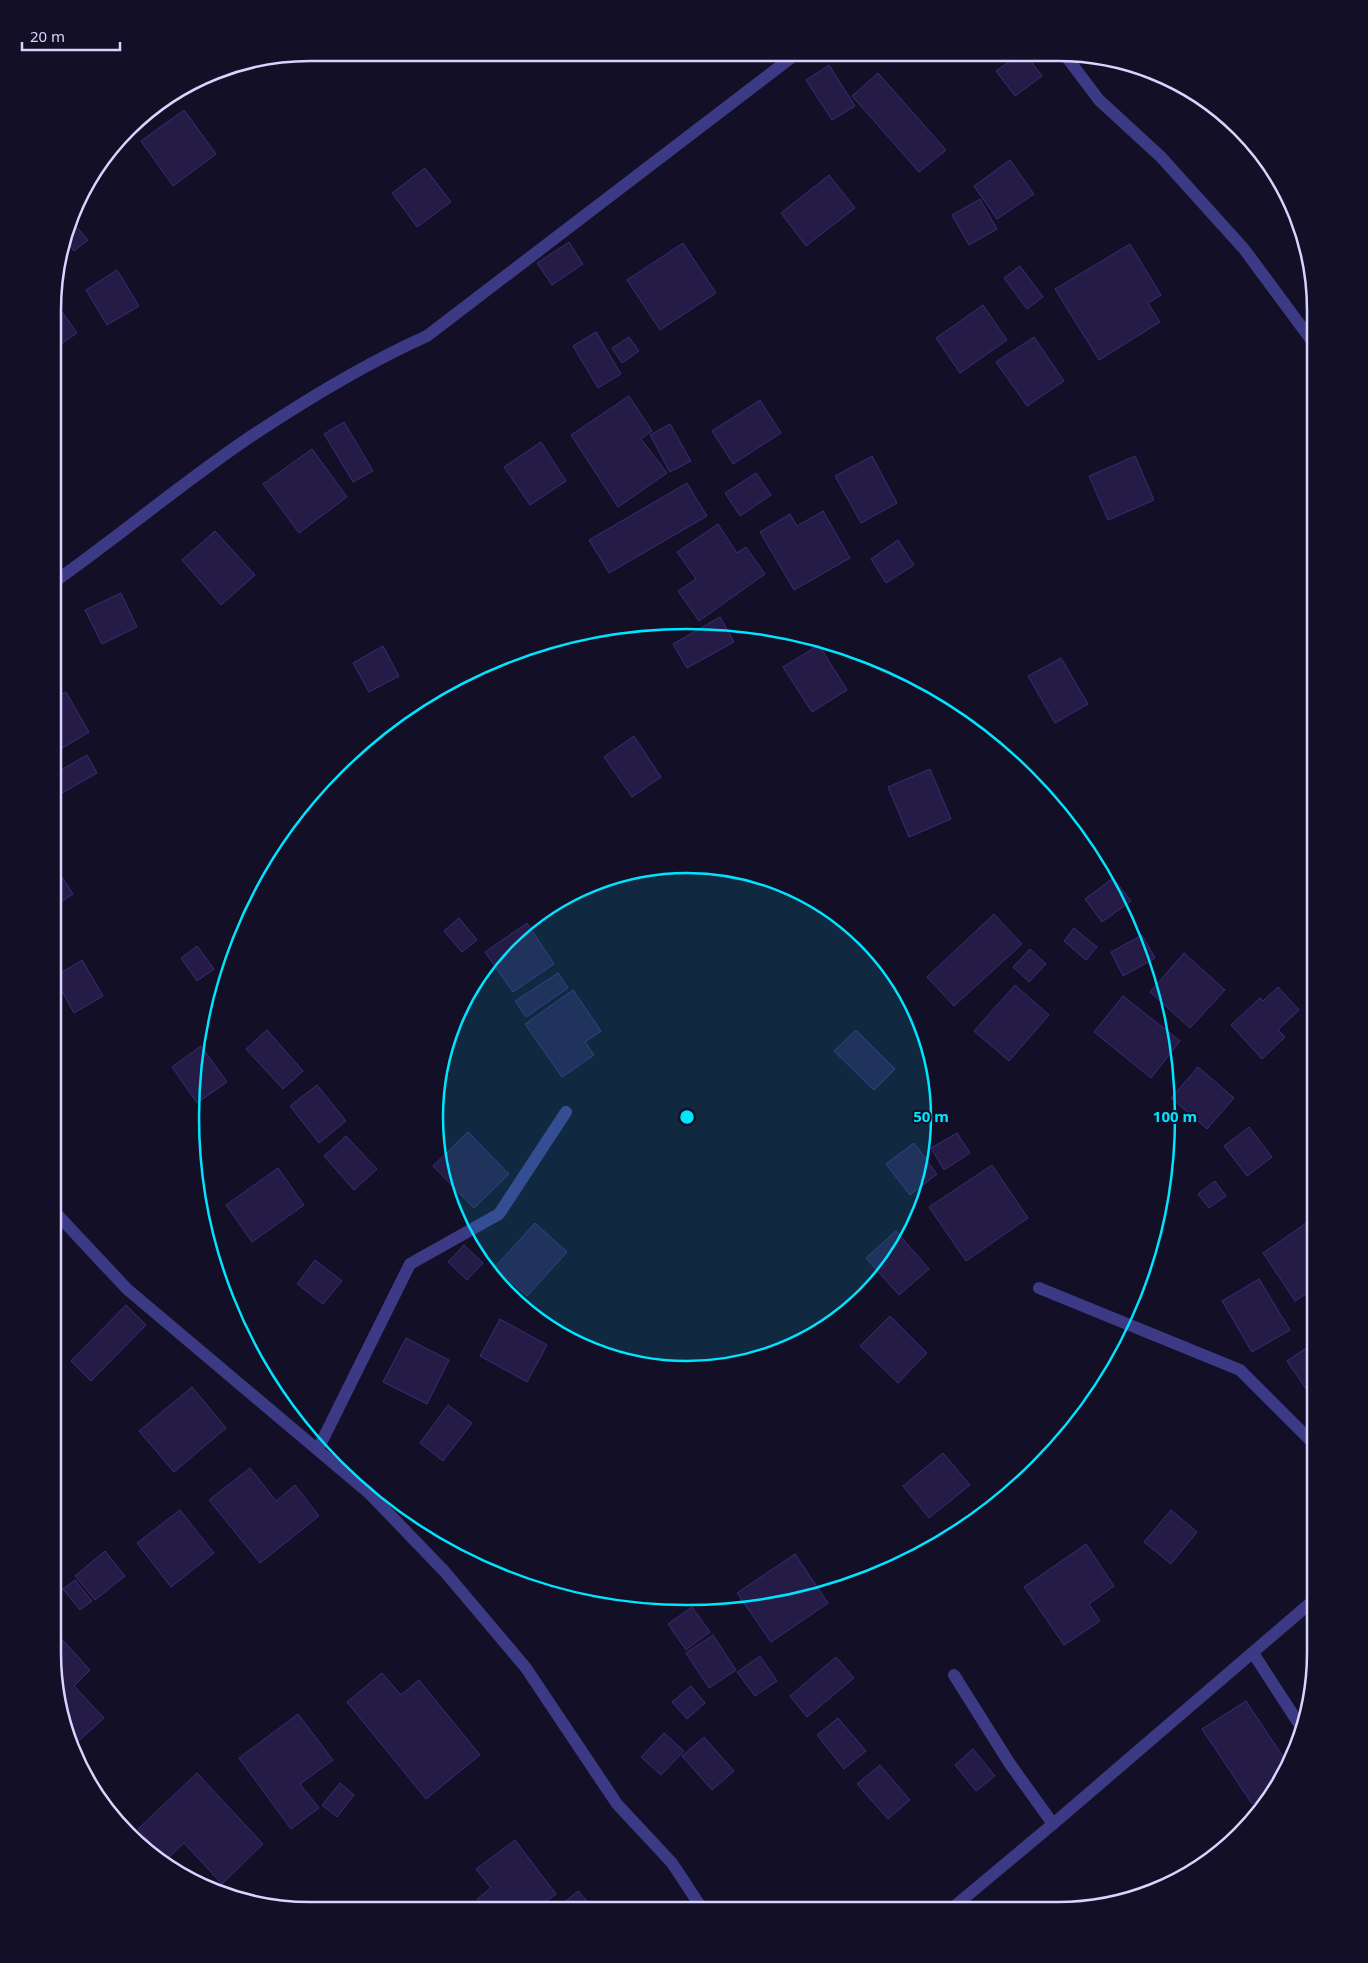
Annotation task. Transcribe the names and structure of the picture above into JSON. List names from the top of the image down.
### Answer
{
  "scale_bar": "20 m",
  "rings": ["50 m", "100 m"]
}
